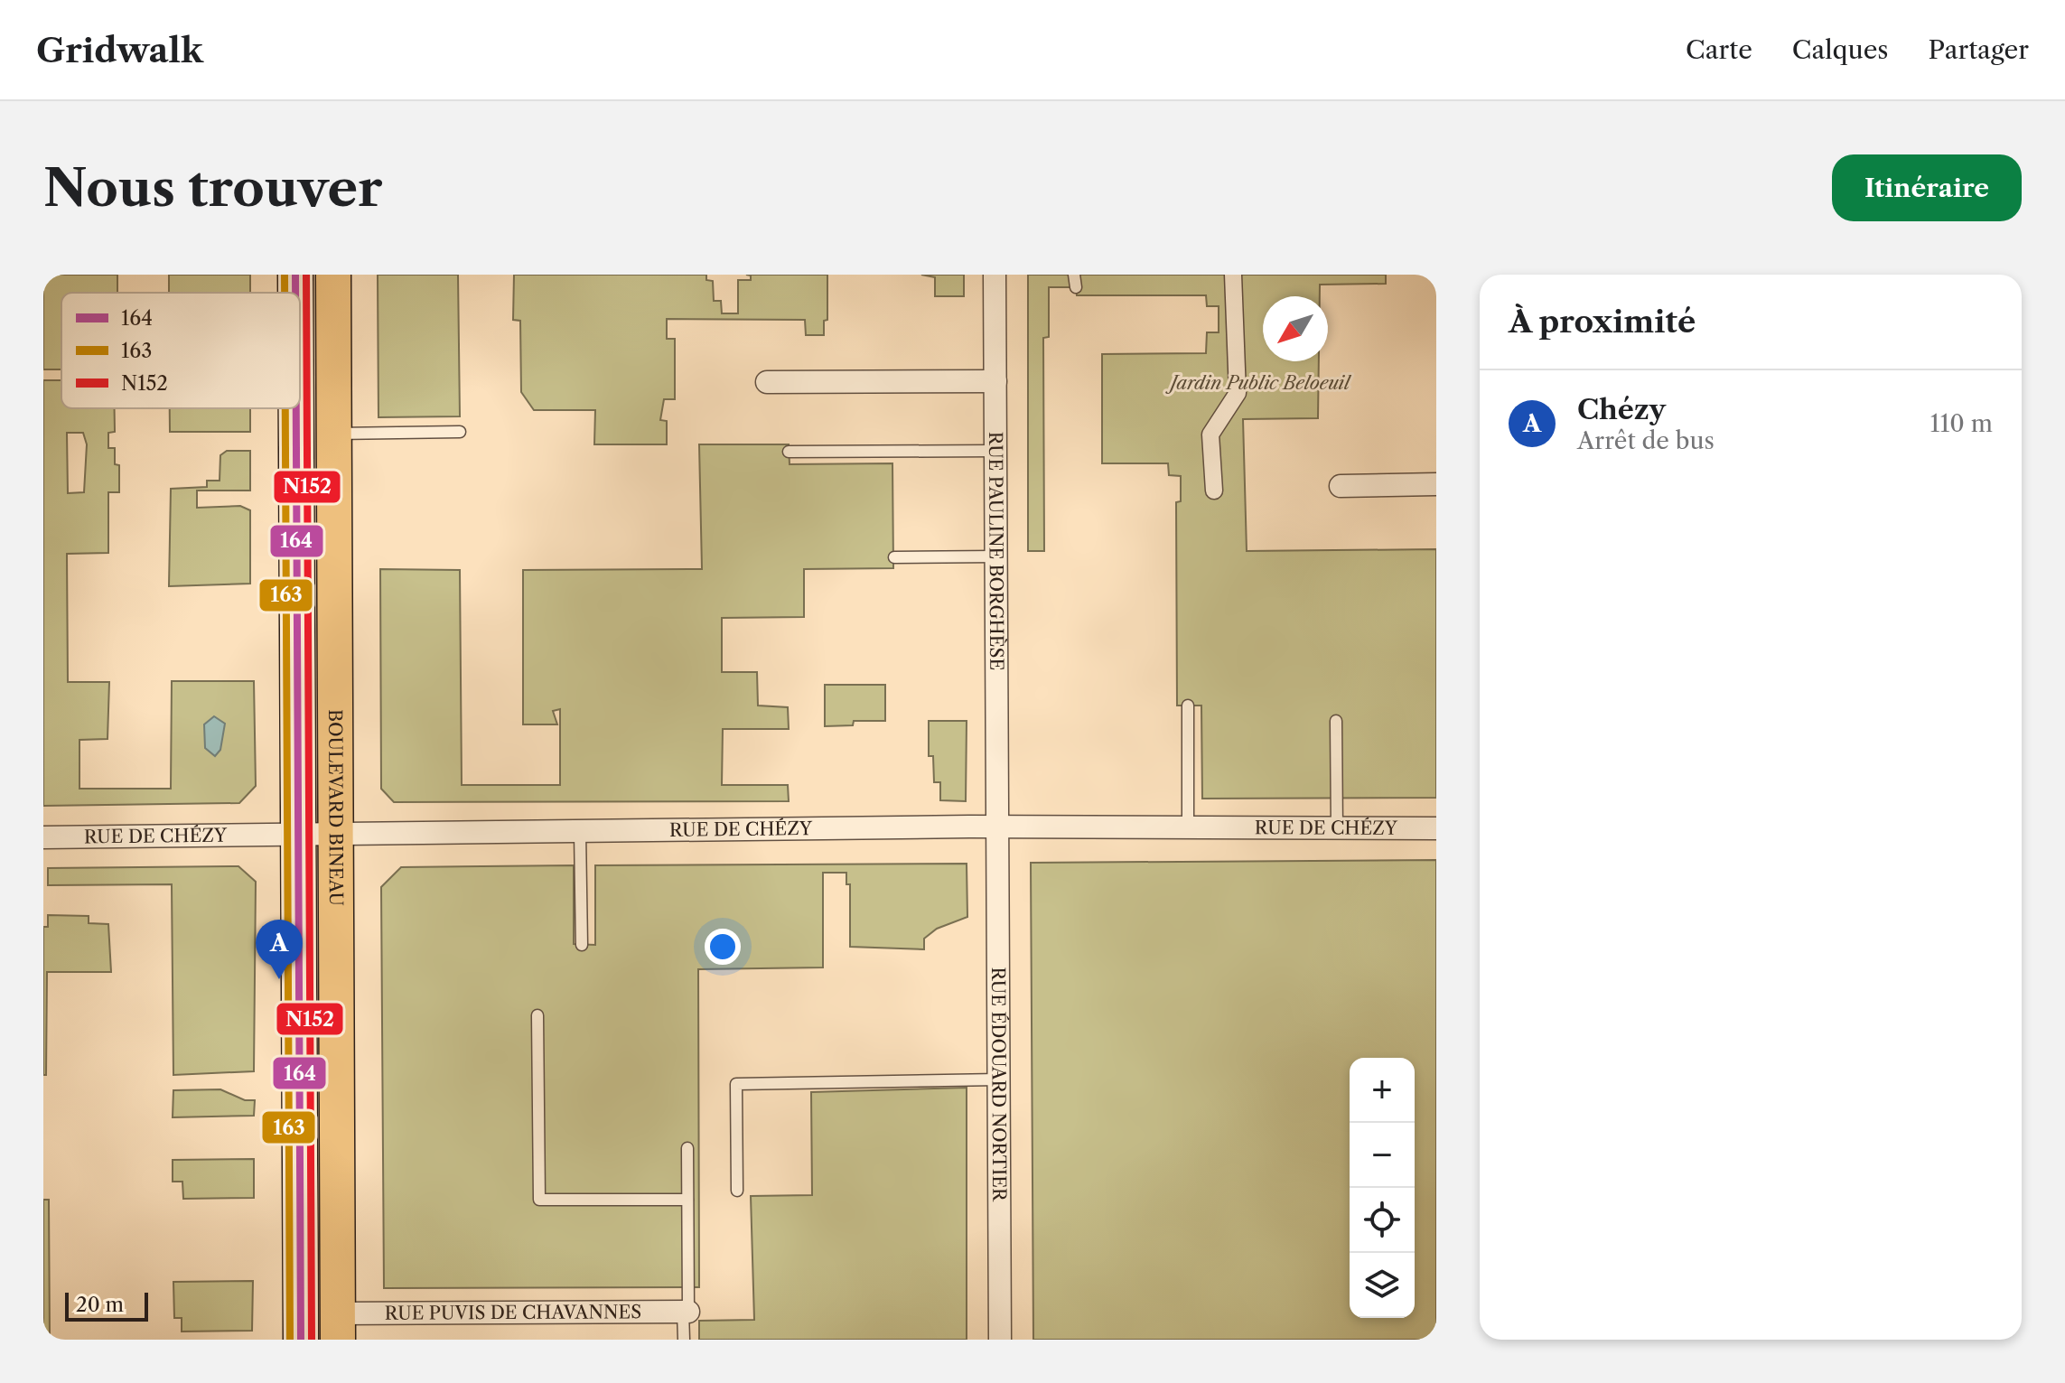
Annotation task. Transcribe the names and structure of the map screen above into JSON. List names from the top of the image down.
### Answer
{
  "streets": {
    "main road": ["BOULEVARD BINEAU"],
    "street": [
      "RUE PAULINE BORGHÈSE",
      "RUE DE CHÉZY",
      "RUE ÉDOUARD NORTIER",
      "RUE PUVIS DE CHAVANNES"
    ]
  },
  "crossings": [
    ["RUE PAULINE BORGHÈSE", "RUE DE CHÉZY"],
    ["RUE PAULINE BORGHÈSE", "RUE ÉDOUARD NORTIER"],
    ["BOULEVARD BINEAU", "RUE DE CHÉZY"],
    ["BOULEVARD BINEAU", "RUE PUVIS DE CHAVANNES"],
    ["RUE DE CHÉZY", "RUE ÉDOUARD NORTIER"]
  ],
  "parks": ["Jardin Public Beloeuil"],
  "lines": ["transit line 164", "transit line 163", "transit line N152"],
  "legend": ["164", "163", "N152"],
  "scale_bar": "20 m",
  "north": "bottom left",
  "page": {
    "header": "Gridwalk",
    "nav": ["Carte", "Calques", "Partager"],
    "buttons": "Itinéraire",
    "title": "Nous trouver",
    "heading": "À proximité",
    "list": [
      {
        "mark": "A",
        "name": "Chézy",
        "note": "Arrêt de bus",
        "value": "110 m"
      }
    ],
    "pins": "A",
    "map_buttons": ["+", "−"],
    "scale": "20 m"
  }
}
